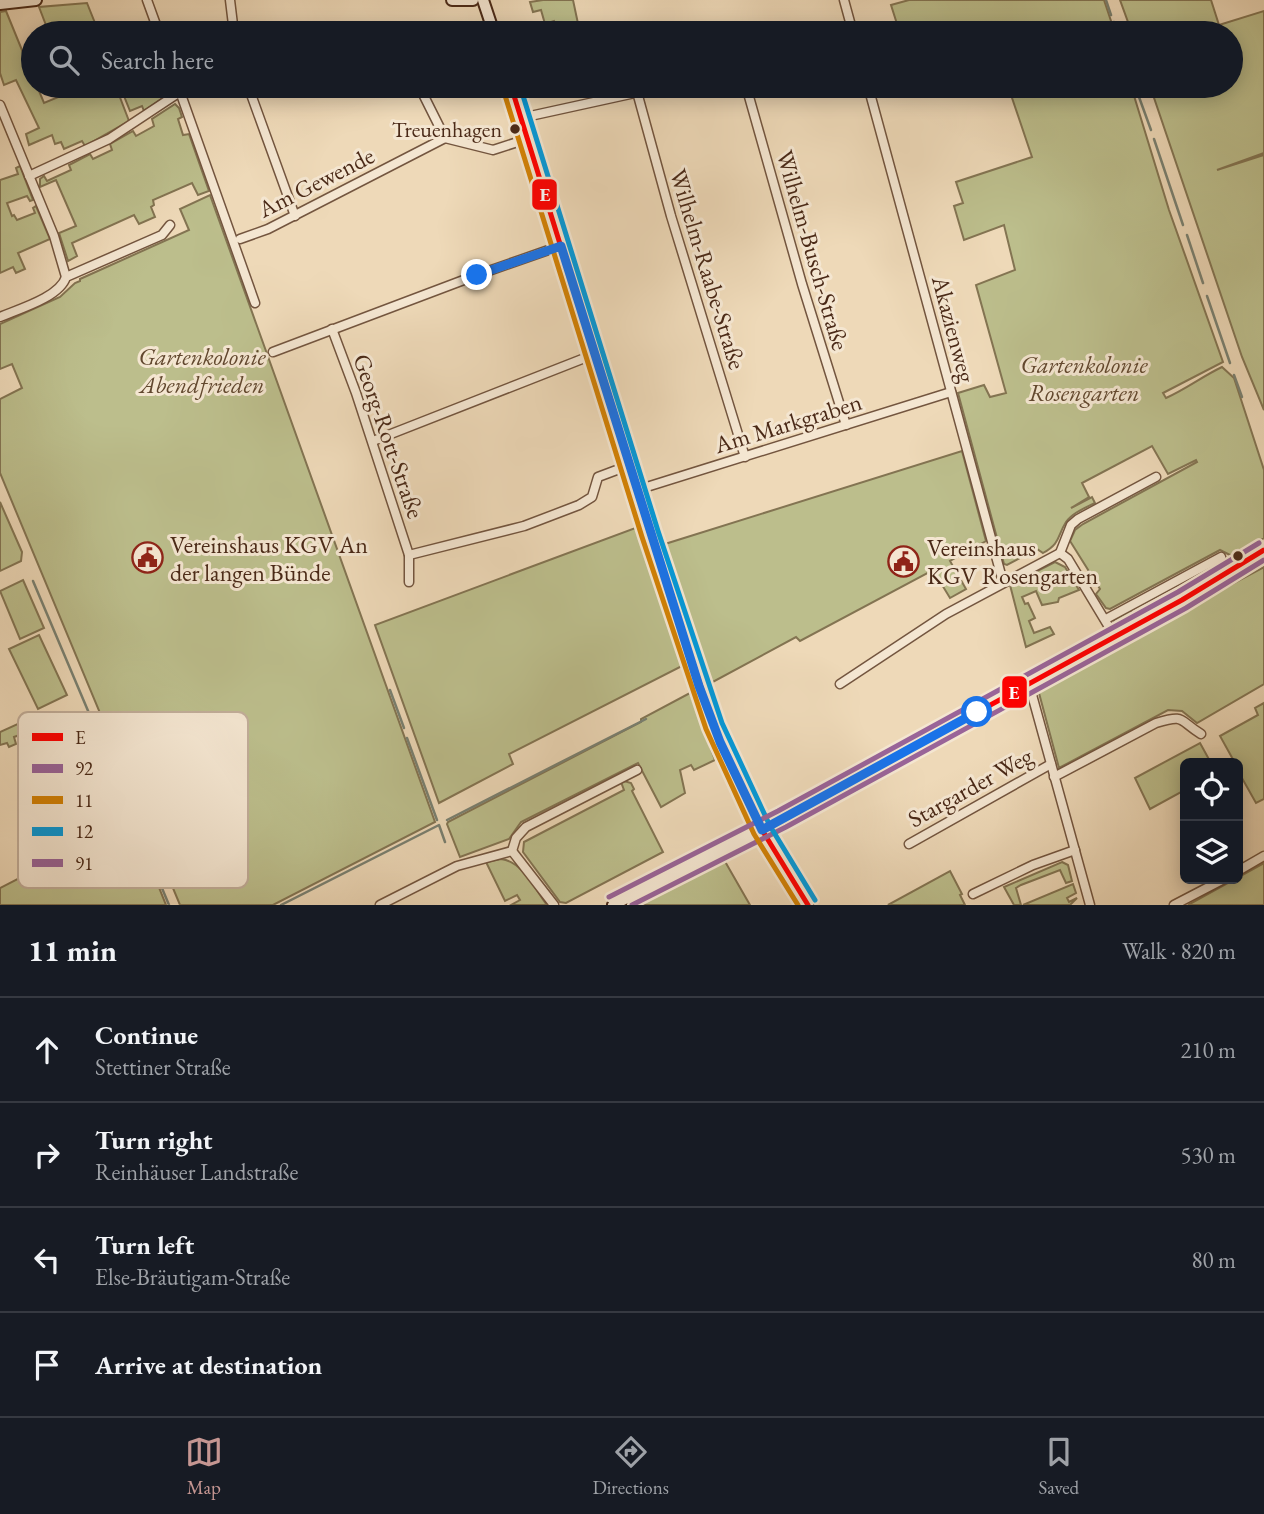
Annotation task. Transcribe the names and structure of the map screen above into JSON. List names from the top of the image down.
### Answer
{
  "streets": {
    "street": [
      "Am Gewende",
      "Wilhelm-Busch-Straße",
      "Wilhelm-Raabe-Straße",
      "Akazienweg",
      "Am Markgraben",
      "Georg-Rott-Straße",
      "Stargarder Weg"
    ]
  },
  "crossings": [
    ["Wilhelm-Busch-Straße", "Am Markgraben"],
    ["Wilhelm-Raabe-Straße", "Am Markgraben"],
    ["Akazienweg", "Am Markgraben"]
  ],
  "parks": ["Gartenkolonie Abendfrieden", "Gartenkolonie Rosengarten"],
  "places": {
    "other": ["Treuenhagen"],
    "public building": ["Vereinshaus KGV An der langen Bünde", "Vereinshaus KGV Rosengarten"]
  },
  "lines": [
    "transit line E",
    "transit line 11",
    "transit line 12",
    "transit line 91",
    "transit line 92"
  ],
  "legend": [
    "E",
    "92",
    "11",
    "12",
    "91"
  ],
  "page": {
    "search": "Search here",
    "heading": ["11 min", "Walk · 820 m"],
    "list": [
      ["Continue", "Stettiner Straße", "210 m"],
      ["Turn right", "Reinhäuser Landstraße", "530 m"],
      ["Turn left", "Else-Bräutigam-Straße", "80 m"],
      "Arrive at destination"
    ],
    "nav": ["Map", "Directions", "Saved"]
  }
}
